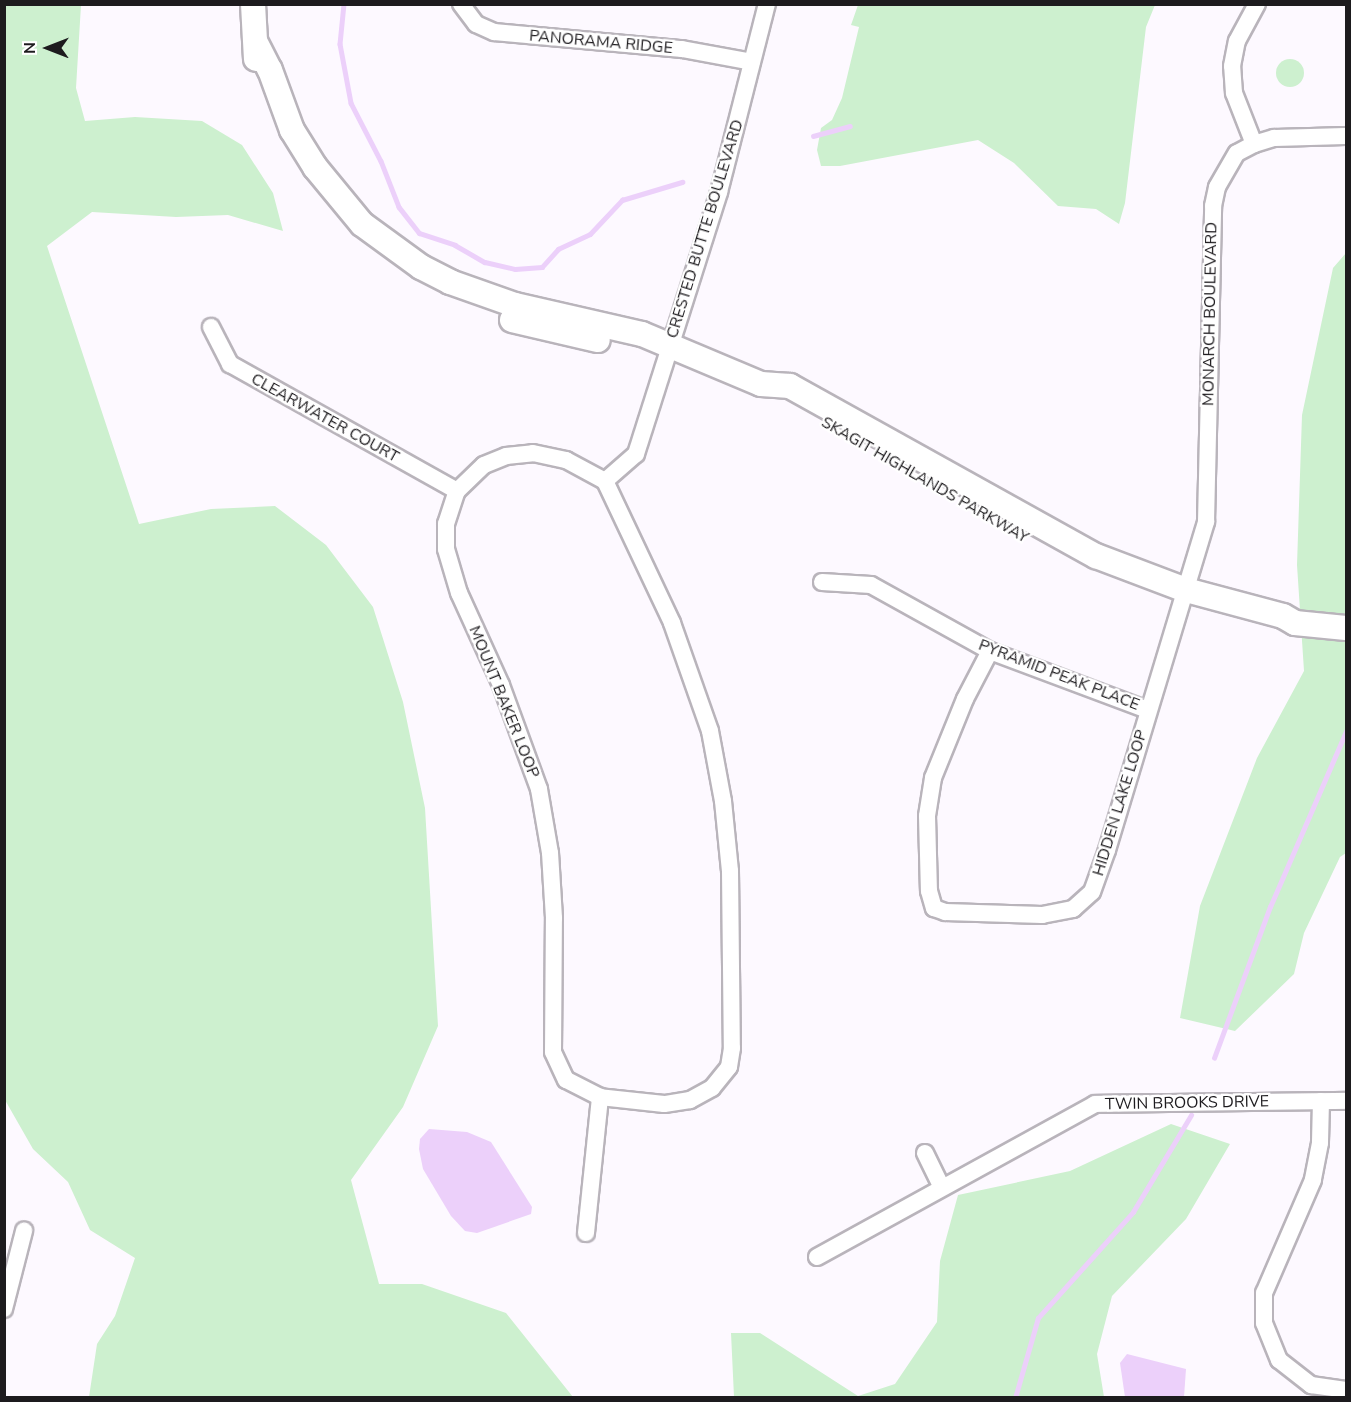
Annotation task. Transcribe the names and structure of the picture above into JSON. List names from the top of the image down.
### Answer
{
  "streets": {
    "street": [
      "PANORAMA RIDGE",
      "CRESTED BUTTE BOULEVARD",
      "MONARCH BOULEVARD",
      "CLEARWATER COURT",
      "SKAGIT HIGHLANDS PARKWAY",
      "PYRAMID PEAK PLACE",
      "MOUNT BAKER LOOP",
      "HIDDEN LAKE LOOP",
      "TWIN BROOKS DRIVE"
    ]
  },
  "crossings": [
    ["PANORAMA RIDGE", "CRESTED BUTTE BOULEVARD"],
    ["CRESTED BUTTE BOULEVARD", "SKAGIT HIGHLANDS PARKWAY"],
    ["MONARCH BOULEVARD", "SKAGIT HIGHLANDS PARKWAY"],
    ["MONARCH BOULEVARD", "PYRAMID PEAK PLACE"],
    ["CLEARWATER COURT", "MOUNT BAKER LOOP"],
    ["SKAGIT HIGHLANDS PARKWAY", "PYRAMID PEAK PLACE"],
    ["PYRAMID PEAK PLACE", "HIDDEN LAKE LOOP"]
  ],
  "north": "left"
}
